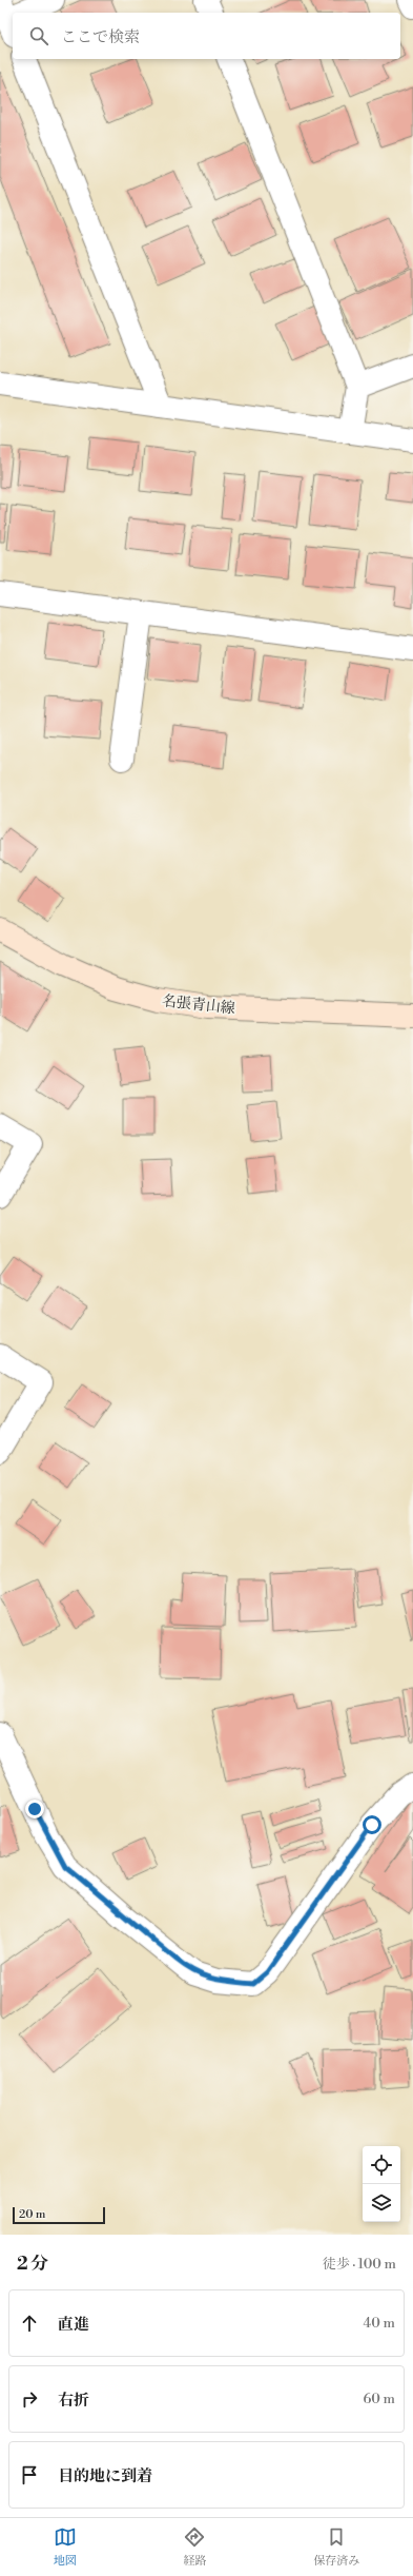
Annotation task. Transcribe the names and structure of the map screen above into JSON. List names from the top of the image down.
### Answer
{
  "streets": {
    "main road": ["名張青山線"]
  },
  "scale_bar": "20 m",
  "page": {
    "search": "ここで検索",
    "scale": "20 m",
    "heading": ["2 分", "徒歩 · 100 m"],
    "list": [
      ["直進", "40 m"],
      ["右折", "60 m"],
      "目的地に到着"
    ],
    "nav": ["地図", "経路", "保存済み"]
  }
}
